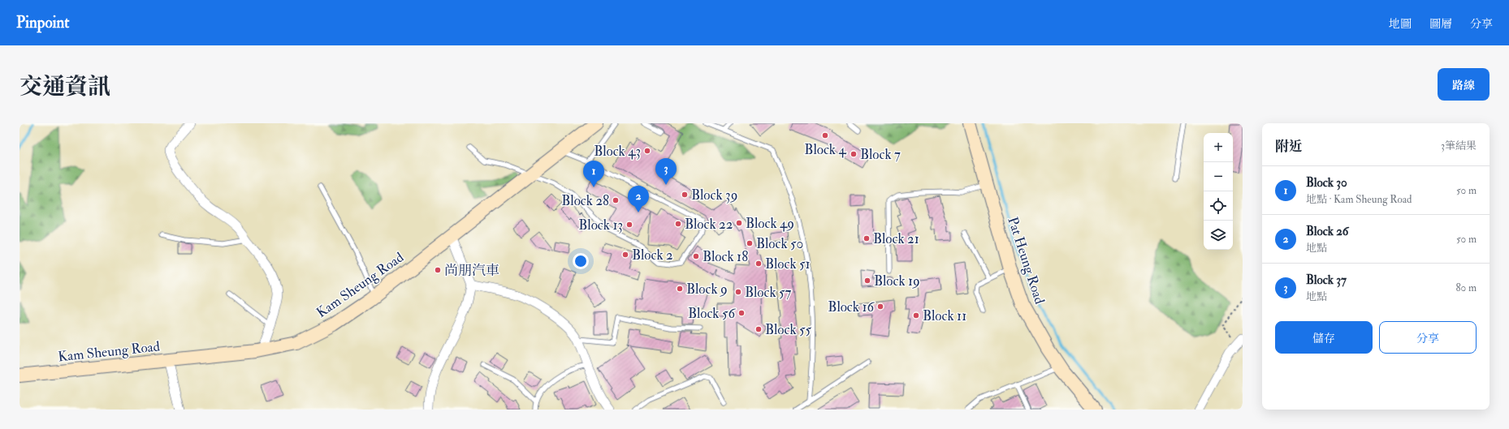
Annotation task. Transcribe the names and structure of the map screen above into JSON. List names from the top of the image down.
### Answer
{
  "streets": {
    "main road": ["Pat Heung Road", "Kam Sheung Road"]
  },
  "places": [
    "Block 4",
    "Block 43",
    "Block 7",
    "Block 39",
    "Block 28",
    "Block 49",
    "Block 22",
    "Block 13",
    "Block 21",
    "Block 50",
    "Block 2",
    "Block 18",
    "Block 51",
    "尚朋汽車",
    "Block 19",
    "Block 9",
    "Block 57",
    "Block 16",
    "Block 56",
    "Block 11",
    "Block 55"
  ],
  "page": {
    "header": "Pinpoint",
    "nav": ["地圖", "圖層", "分享"],
    "title": "交通資訊",
    "buttons": [
      "路線",
      ["儲存", "分享"]
    ],
    "heading": ["附近", "3筆結果"],
    "map_buttons": ["+", "−"],
    "pins": ["3", "1", "2"],
    "list": [
      {
        "mark": "1",
        "name": "Block 30",
        "note": "地點 · Kam Sheung Road",
        "value": "50 m"
      },
      {
        "mark": "2",
        "name": "Block 26",
        "note": "地點",
        "value": "50 m"
      },
      {
        "mark": "3",
        "name": "Block 37",
        "note": "地點",
        "value": "80 m"
      }
    ]
  }
}
